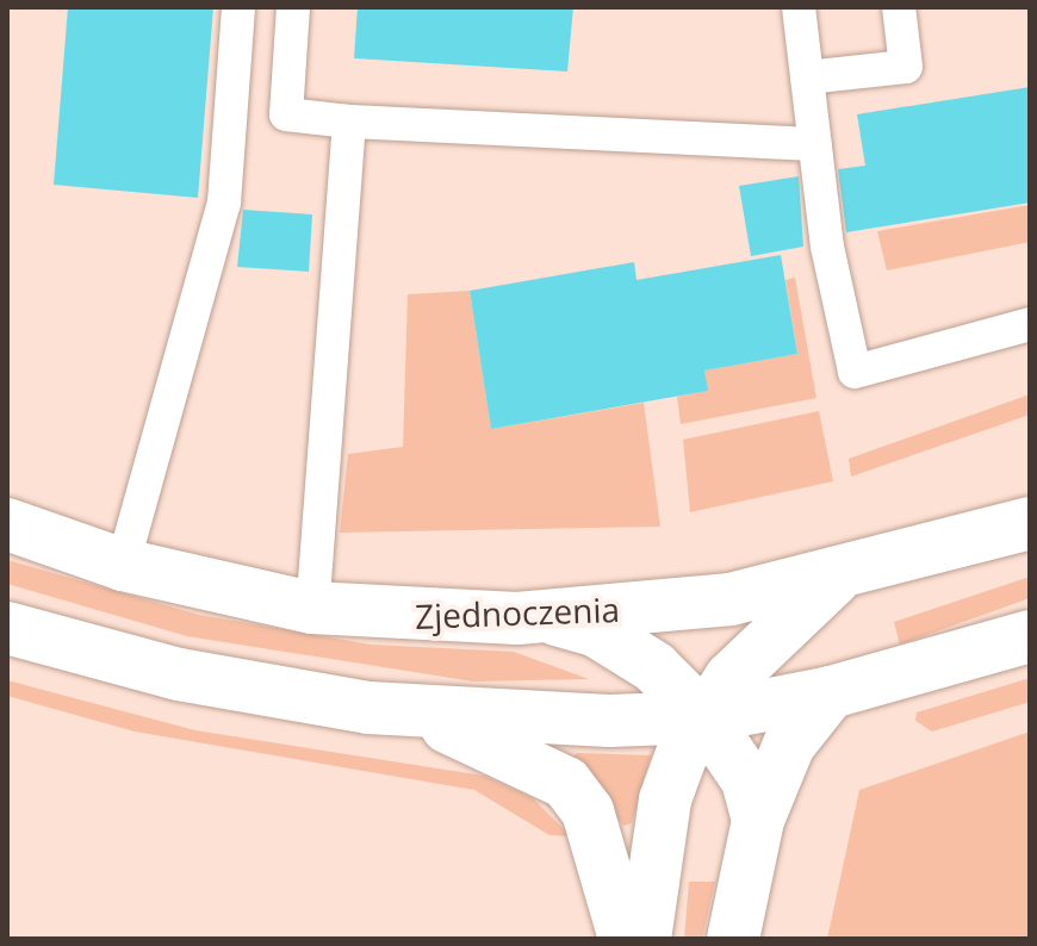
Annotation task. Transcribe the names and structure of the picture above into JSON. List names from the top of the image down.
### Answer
{
  "streets": {
    "main road": ["Zjednoczenia"]
  }
}
